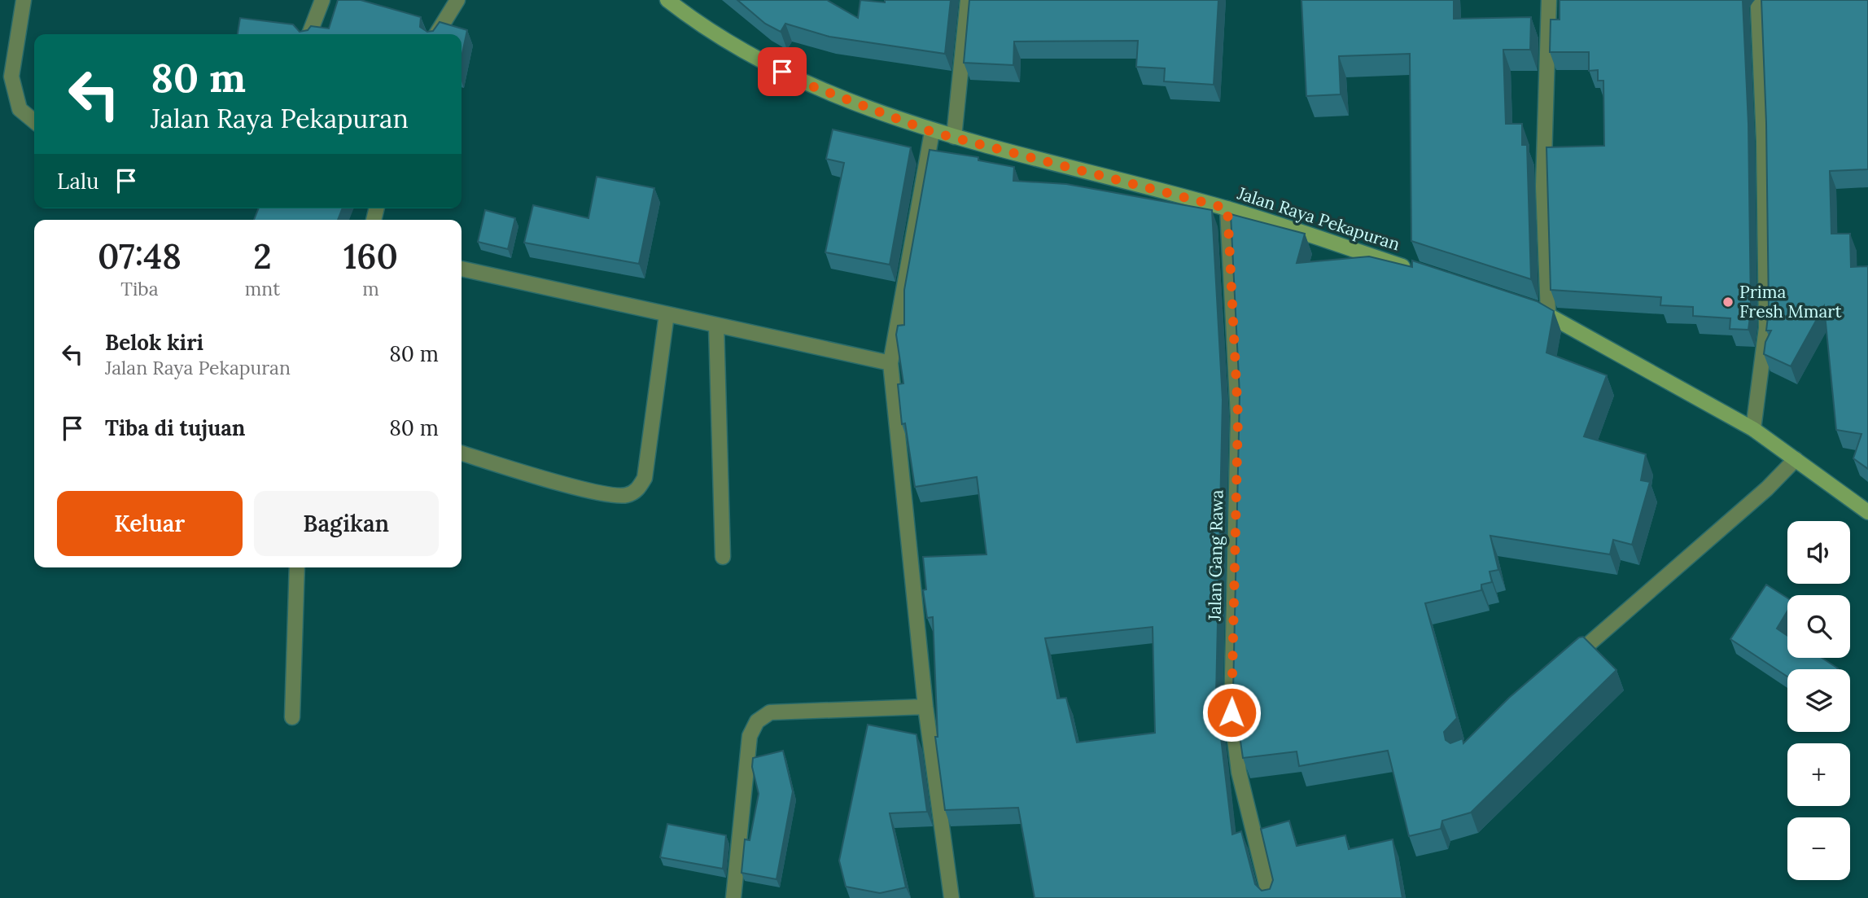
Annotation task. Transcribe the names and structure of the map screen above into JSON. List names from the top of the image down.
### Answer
{
  "streets": {
    "main road": ["Jalan Raya Pekapuran"],
    "street": ["Jalan Gang Rawa"]
  },
  "crossings": [
    ["Jalan Raya Pekapuran", "Jalan Gang Rawa"]
  ],
  "places": ["Prima Fresh Mmart"],
  "page": {
    "turn": ["80 m", "Jalan Raya Pekapuran"],
    "then": "Lalu",
    "eta": [
      "07:48",
      "Tiba",
      "2",
      "mnt",
      "160",
      "m"
    ],
    "list": [
      {
        "name": "Belok kiri",
        "note": "Jalan Raya Pekapuran",
        "value": "80 m"
      },
      {
        "name": "Tiba di tujuan",
        "value": "80 m"
      }
    ],
    "buttons": ["Keluar", "Bagikan"],
    "map_buttons": ["+", "−"]
  }
}
